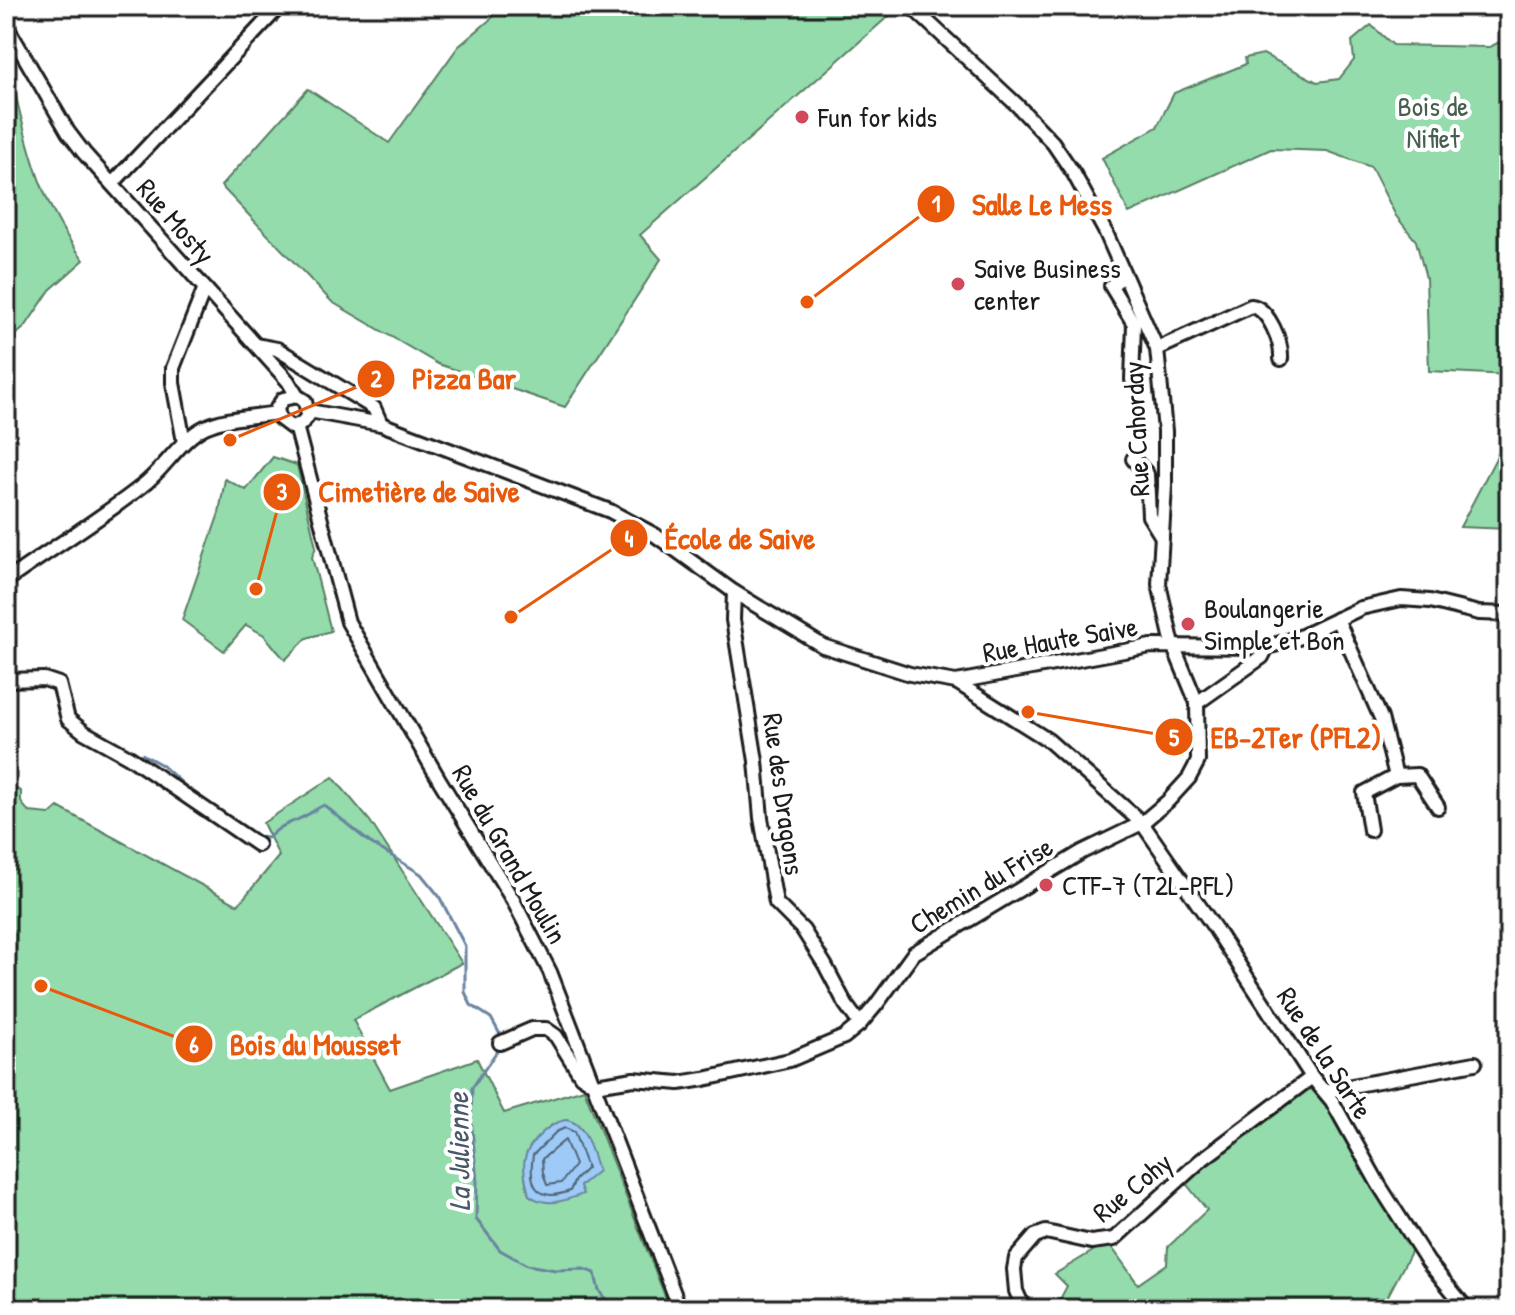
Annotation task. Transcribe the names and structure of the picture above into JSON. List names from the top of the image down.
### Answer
{
  "streets": {
    "street": [
      "Rue Mosty",
      "Rue Cahorday",
      "Rue Haute Saive",
      "Rue des Dragons",
      "Rue du Grand Moulin",
      "Chemin du Frise",
      "Rue de la Sarte",
      "Rue Cohy"
    ]
  },
  "crossings": [
    ["Rue Mosty", "Rue Haute Saive"],
    ["Rue Mosty", "Rue du Grand Moulin"],
    ["Rue Cahorday", "Rue Haute Saive"],
    ["Rue Haute Saive", "Rue des Dragons"],
    ["Rue Haute Saive", "Chemin du Frise"],
    ["Rue Haute Saive", "Rue de la Sarte"],
    ["Rue des Dragons", "Chemin du Frise"],
    ["Rue du Grand Moulin", "Chemin du Frise"],
    ["Chemin du Frise", "Rue de la Sarte"],
    ["Rue de la Sarte", "Rue Cohy"]
  ],
  "water": ["La Julienne"],
  "parks": ["Bois de Nifiet"],
  "places": [
    "Fun for kids",
    "Saive Business center",
    "Salle Le Mess",
    "Pizza Bar",
    "Cimetière de Saive",
    "École de Saive",
    "Boulangerie Simple et Bon",
    "EB-2Ter (PFL2)",
    "CTF-7 (T2L-PFL)",
    "Bois du Mousset"
  ]
}
